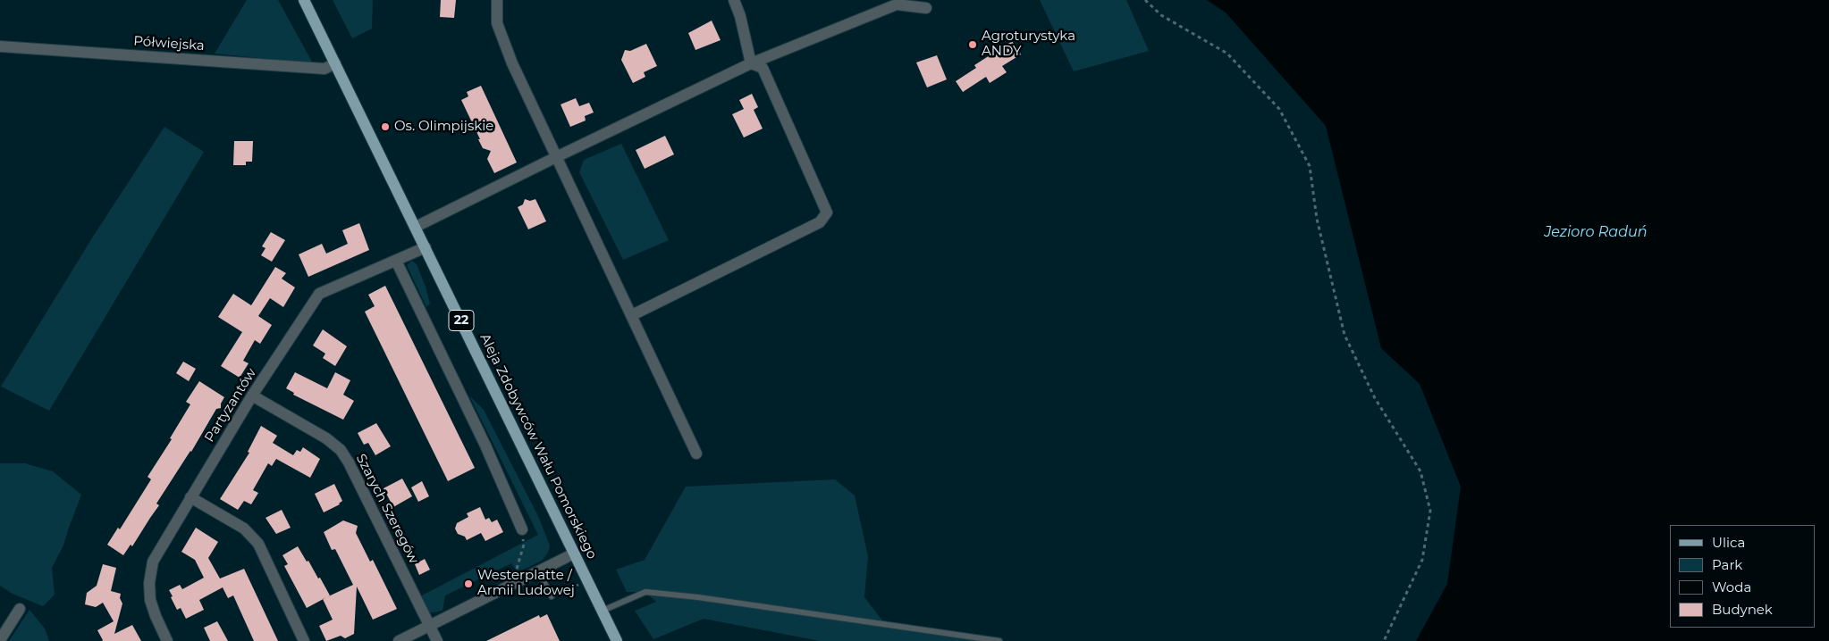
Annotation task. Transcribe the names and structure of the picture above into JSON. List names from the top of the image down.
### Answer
{
  "streets": {
    "main road": ["22", "Aleja Zdobywców Wału Pomorskiego"],
    "street": ["Półwiejska", "Partyzantów", "Szarych Szeregów"]
  },
  "crossings": [
    ["Półwiejska", "Aleja Zdobywców Wału Pomorskiego"],
    ["Partyzantów", "Aleja Zdobywców Wału Pomorskiego"],
    ["Partyzantów", "Szarych Szeregów"]
  ],
  "water": ["Jezioro Raduń"],
  "places": ["Agroturystyka ANDY", "Os. Olimpijskie", "Westerplatte / Armii Ludowej"],
  "legend": [
    "Ulica",
    "Park",
    "Woda",
    "Budynek"
  ]
}
